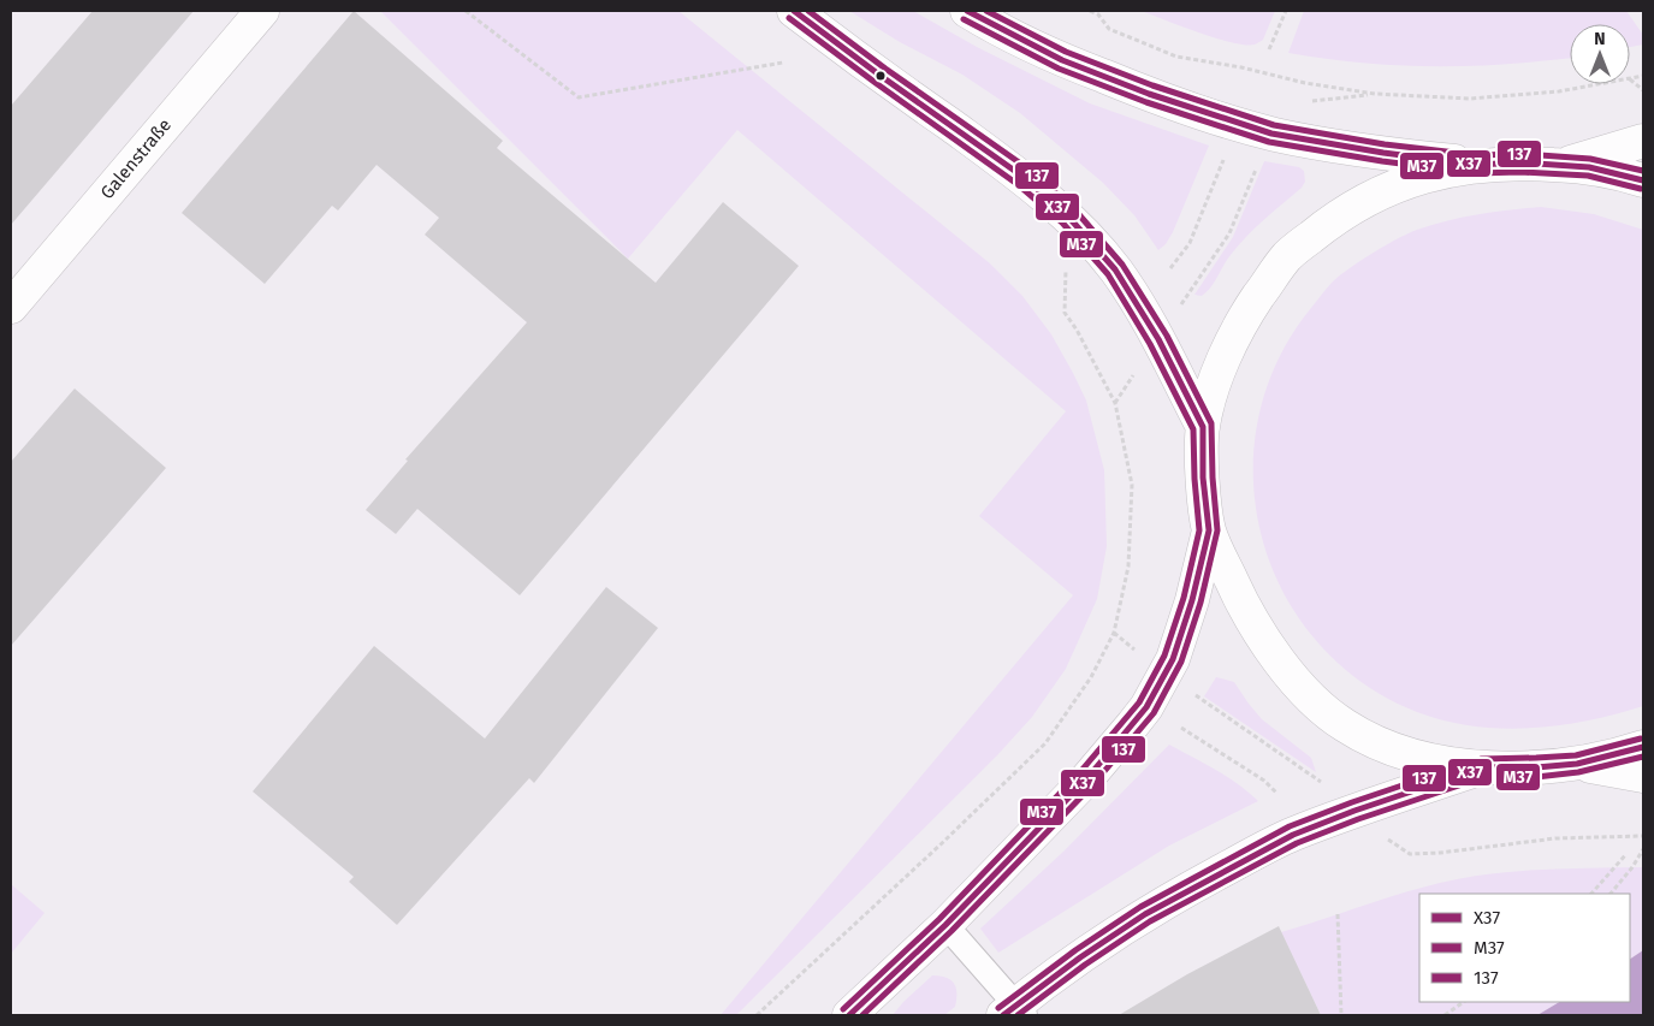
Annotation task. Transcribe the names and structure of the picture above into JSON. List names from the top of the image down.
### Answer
{
  "streets": {
    "main road": ["Galenstraße"]
  },
  "lines": ["transit line X37", "transit line 137", "transit line M37"],
  "legend": ["X37", "M37", "137"],
  "north": "top"
}
